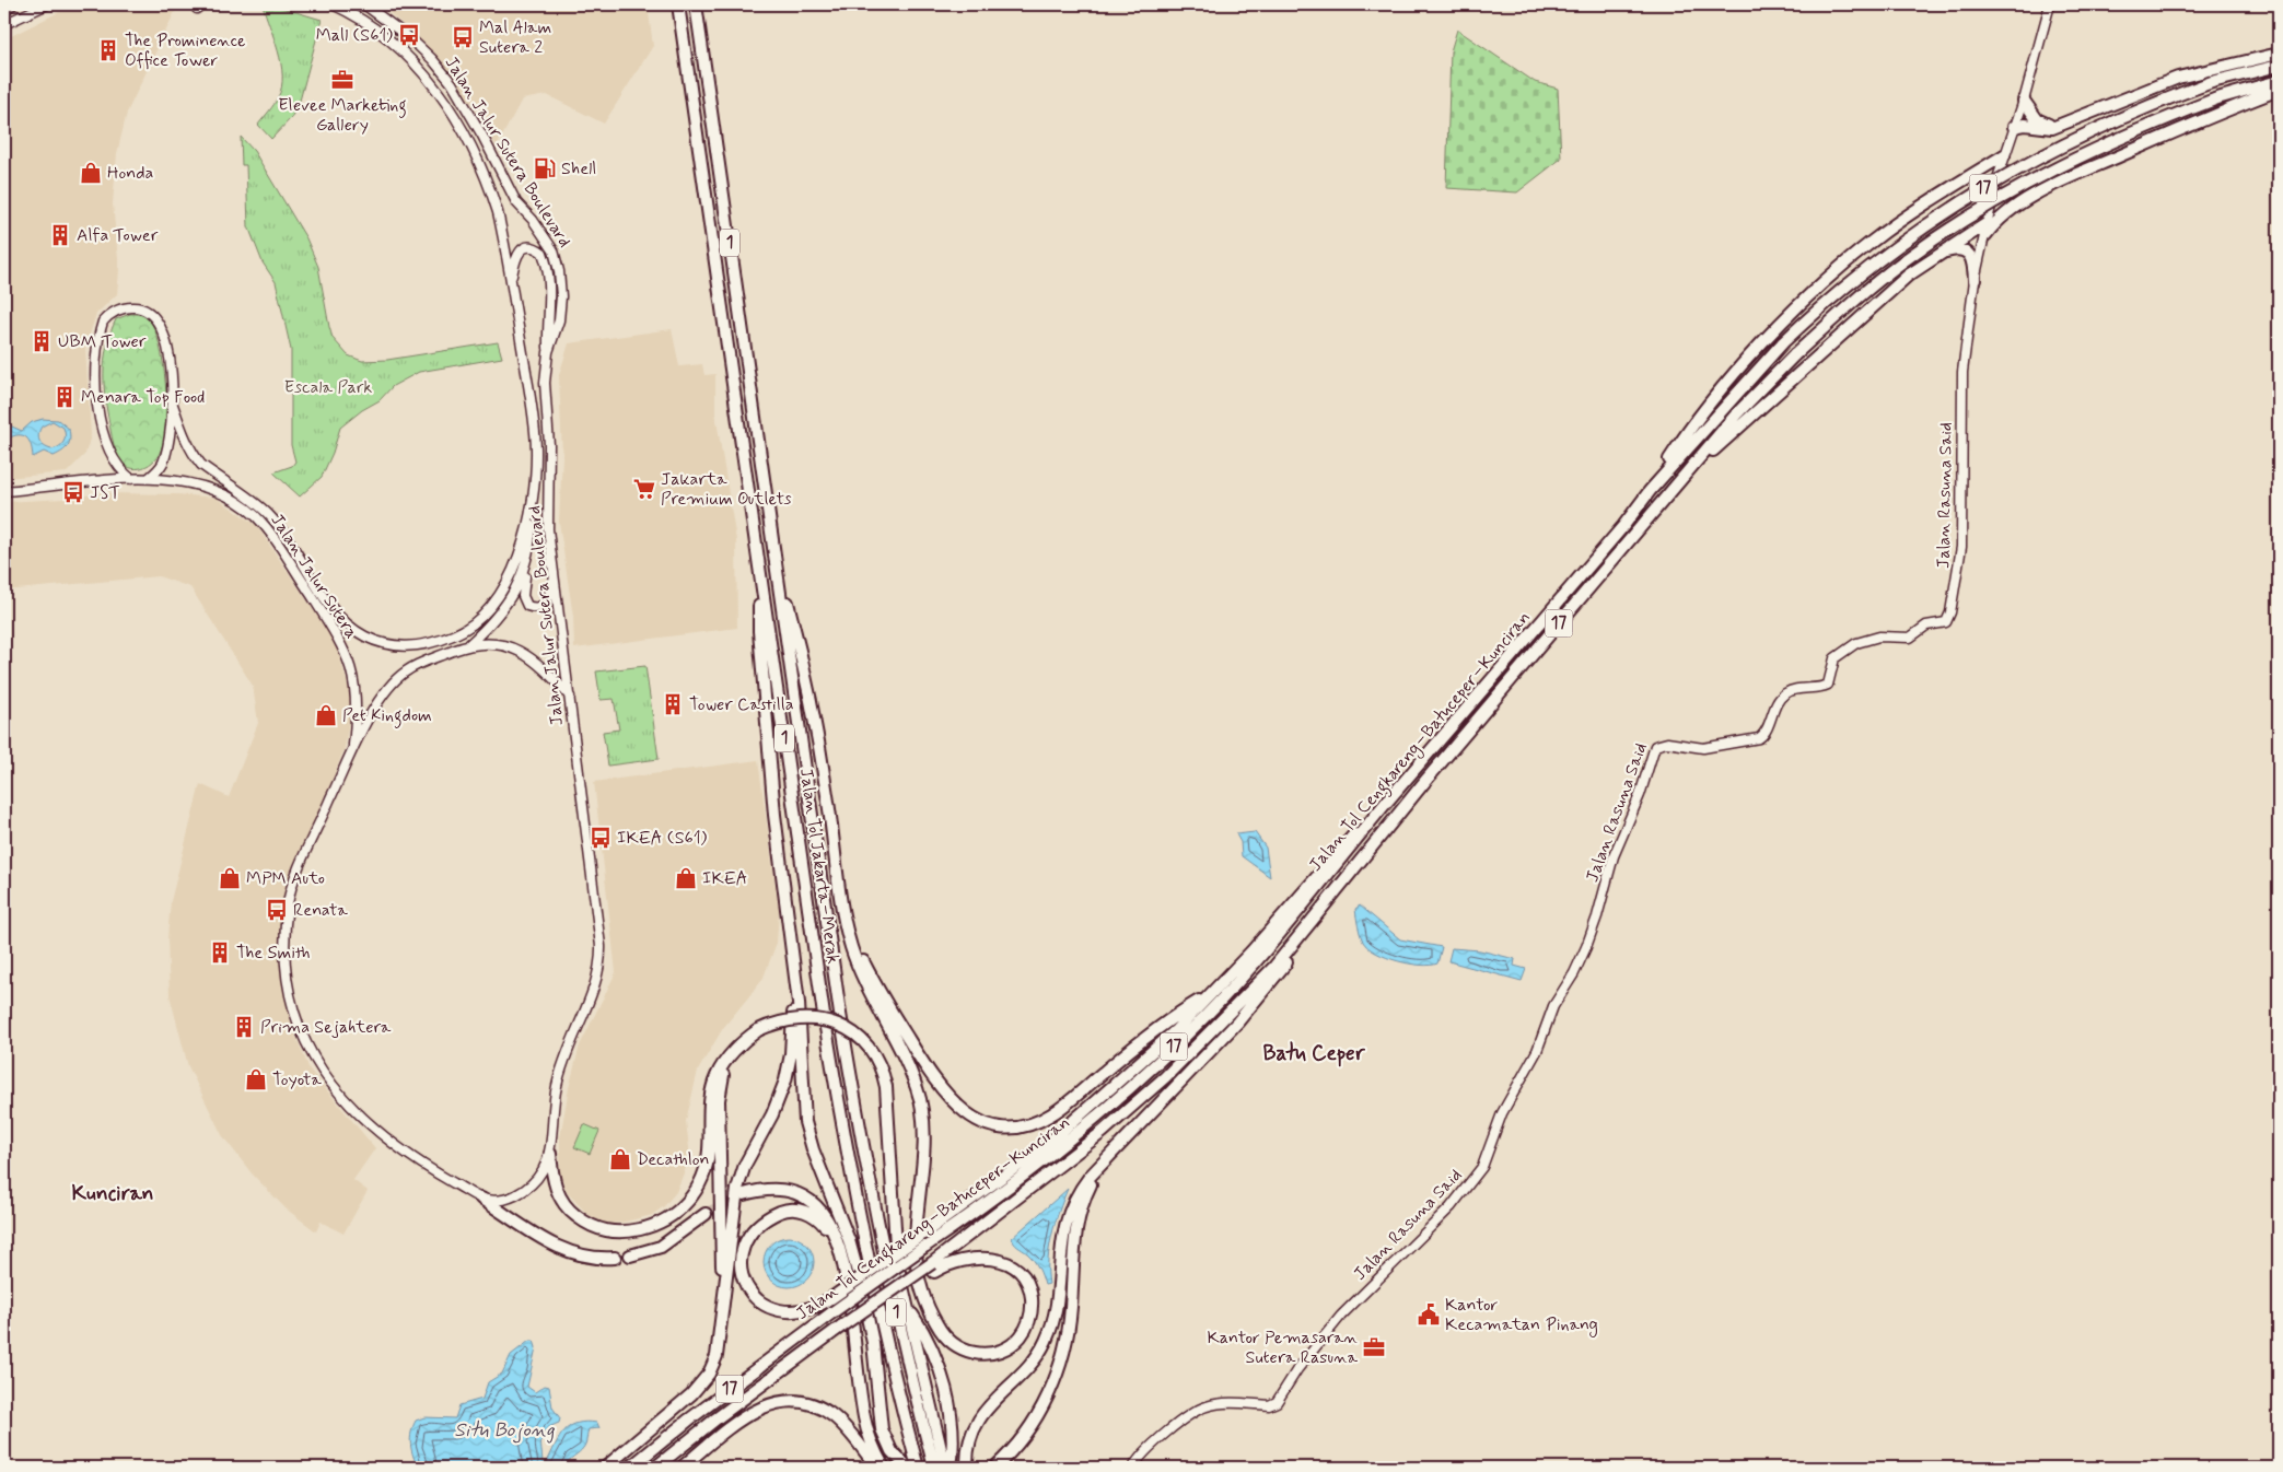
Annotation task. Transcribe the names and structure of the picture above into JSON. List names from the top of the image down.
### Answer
{
  "streets": {
    "highway": [
      "17",
      "1",
      "Jalan Tol Cengkareng–Batuceper–Kunciran",
      "Jalan Tol Jakarta–Merak"
    ],
    "main road": ["Jalan Jalur Sutera Boulevard", "Jalan Rasuna Said", "Jalan Jalur Sutera"]
  },
  "crossings": [
    ["Jalan Jalur Sutera Boulevard", "Jalan Jalur Sutera"],
    ["17", "Jalan Tol Cengkareng–Batuceper–Kunciran"]
  ],
  "districts": ["Batu Ceper", "Kunciran"],
  "water": ["Situ Bojong"],
  "parks": ["Escala Park"],
  "places": {
    "bus stop": [
      "Mall (S61)",
      "Mal Alam Sutera 2",
      "JST",
      "IKEA (S61)",
      "Renata"
    ],
    "building": [
      "The Prominence Office Tower",
      "Alfa Tower",
      "UBM Tower",
      "Menara Top Food",
      "Tower Castilla",
      "The Smith",
      "Prima Sejahtera"
    ],
    "office": ["Elevee Marketing Gallery", "Kantor Pemasaran Sutera Rasuna"],
    "fuel station": ["Shell"],
    "shop": [
      "Honda",
      "Pet Kingdom",
      "MPM Auto",
      "IKEA",
      "Toyota",
      "Decathlon"
    ],
    "supermarket": ["Jakarta Premium Outlets"],
    "public building": ["Kantor Kecamatan Pinang"]
  }
}
